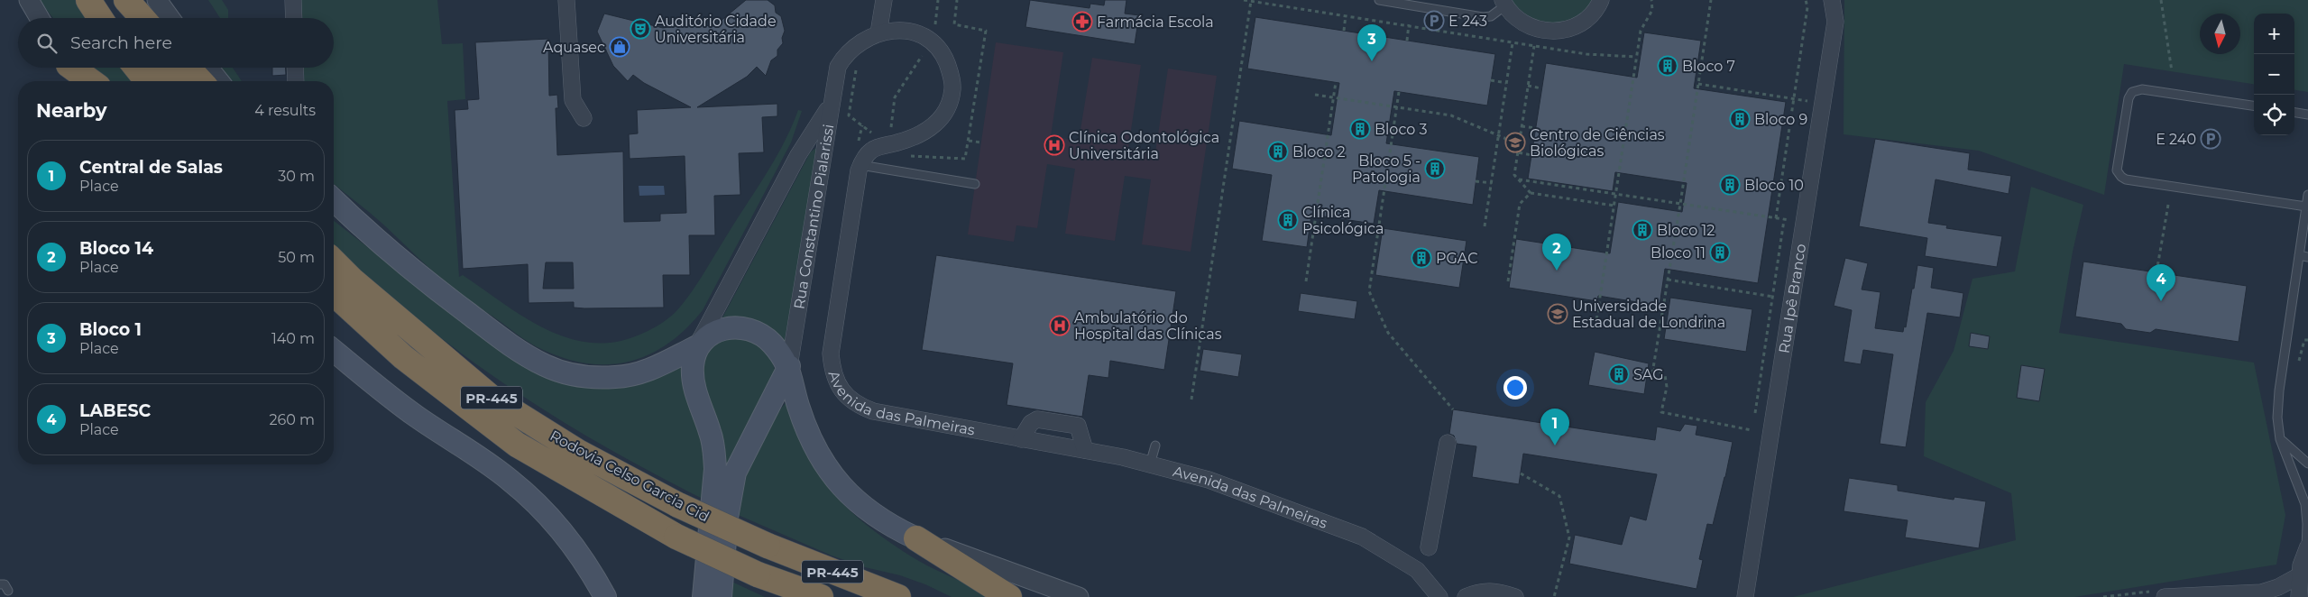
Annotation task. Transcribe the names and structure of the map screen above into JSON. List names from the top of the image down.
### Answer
{
  "streets": {
    "highway": ["PR-445", "Rodovia Celso Garcia Cid"],
    "street": ["Rua Constantino Pialarissi", "Rua Ipê Branco", "Avenida das Palmeiras"]
  },
  "crossings": [
    ["Rua Constantino Pialarissi", "Avenida das Palmeiras"]
  ],
  "places": {
    "parking": ["E 243", "E 240"],
    "pharmacy": ["Farmácia Escola"],
    "theatre": ["Auditório Cidade Universitária"],
    "shop": ["Aquasec"],
    "building": [
      "Bloco 7",
      "Bloco 9",
      "Bloco 3",
      "Bloco 2",
      "Bloco 5 - Patologia",
      "Bloco 10",
      "Clínica Psicológica",
      "Bloco 12",
      "Bloco 11",
      "PGAC",
      "SAG"
    ],
    "school or university": ["Centro de Ciências Biológicas", "Universidade Estadual de Londrina"],
    "hospital": ["Clínica Odontológica Universitária", "Ambulatório do Hospital das Clínicas"]
  },
  "north": "bottom",
  "page": {
    "map_buttons": ["+", "−"],
    "search": "Search here",
    "pins": [
      "3",
      "2",
      "4",
      "1"
    ],
    "heading": ["Nearby", "4 results"],
    "list": [
      {
        "mark": "1",
        "name": "Central de Salas",
        "note": "Place",
        "value": "30 m"
      },
      {
        "mark": "2",
        "name": "Bloco 14",
        "note": "Place",
        "value": "50 m"
      },
      {
        "mark": "3",
        "name": "Bloco 1",
        "note": "Place",
        "value": "140 m"
      },
      {
        "mark": "4",
        "name": "LABESC",
        "note": "Place",
        "value": "260 m"
      }
    ]
  }
}
